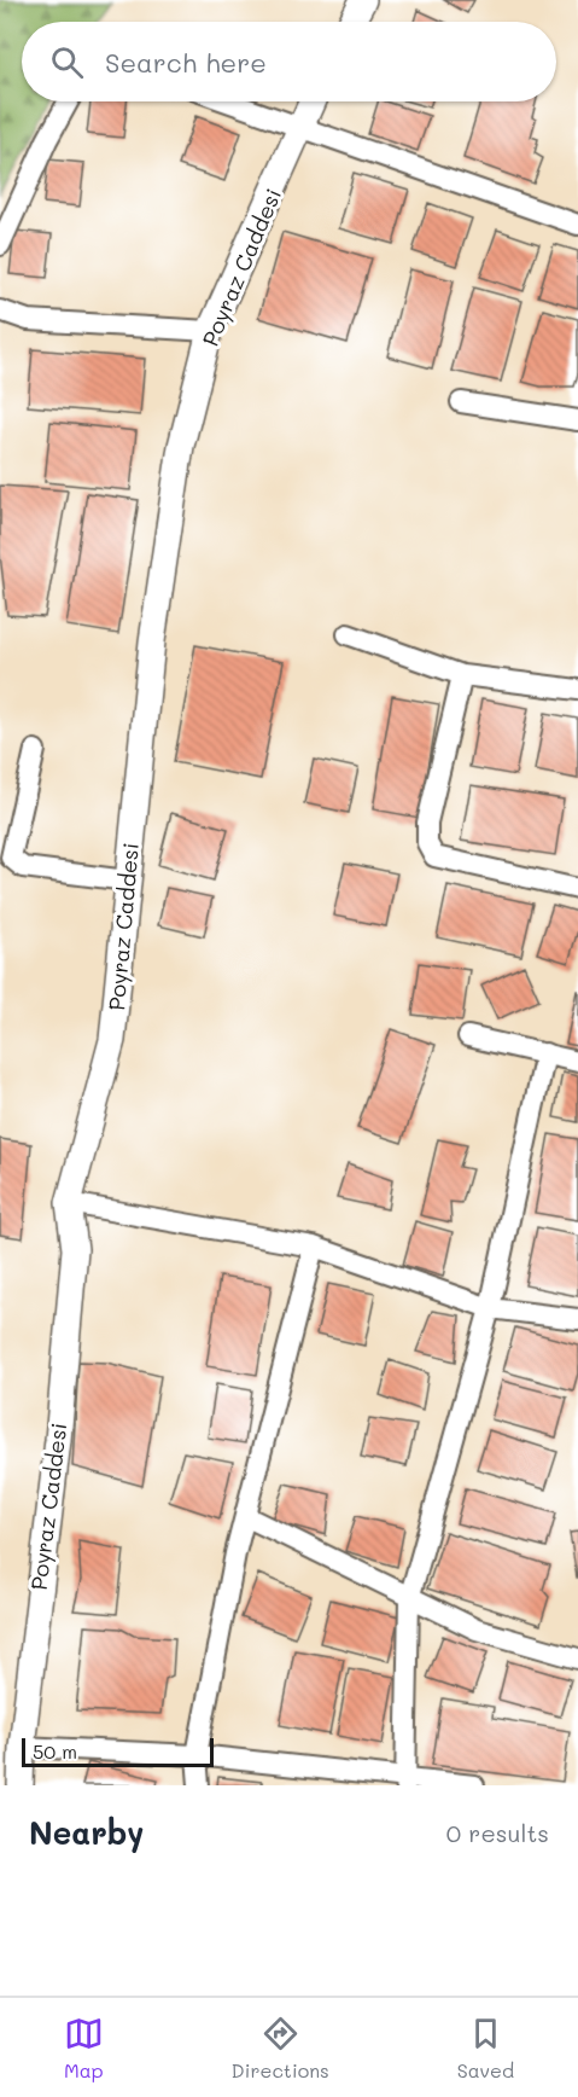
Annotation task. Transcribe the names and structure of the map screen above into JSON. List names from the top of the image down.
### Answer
{
  "streets": {
    "street": ["Poyraz Caddesi"]
  },
  "scale_bar": "50 m",
  "page": {
    "search": "Search here",
    "scale": "50 m",
    "heading": ["Nearby", "0 results"],
    "nav": ["Map", "Directions", "Saved"]
  }
}
